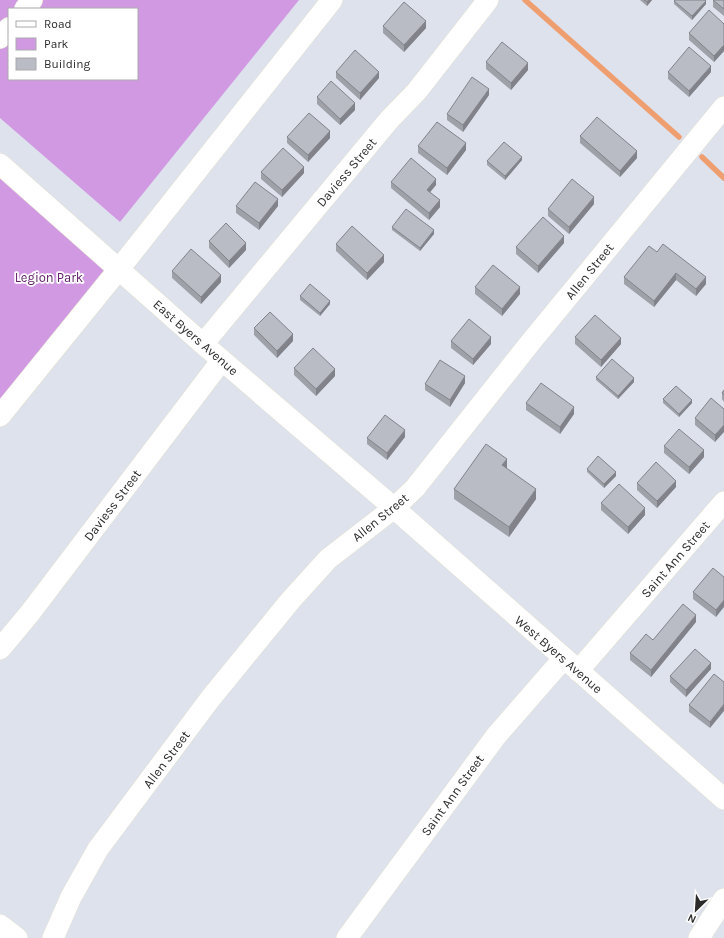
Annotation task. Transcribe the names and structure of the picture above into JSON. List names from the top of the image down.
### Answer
{
  "streets": {
    "street": [
      "Daviess Street",
      "Allen Street",
      "East Byers Avenue",
      "Saint Ann Street",
      "West Byers Avenue"
    ]
  },
  "crossings": [
    ["Daviess Street", "East Byers Avenue"],
    ["Allen Street", "East Byers Avenue"],
    ["Allen Street", "West Byers Avenue"],
    ["East Byers Avenue", "West Byers Avenue"],
    ["Saint Ann Street", "West Byers Avenue"]
  ],
  "parks": ["Legion Park"],
  "legend": ["Road", "Park", "Building"],
  "north": "bottom left"
}
